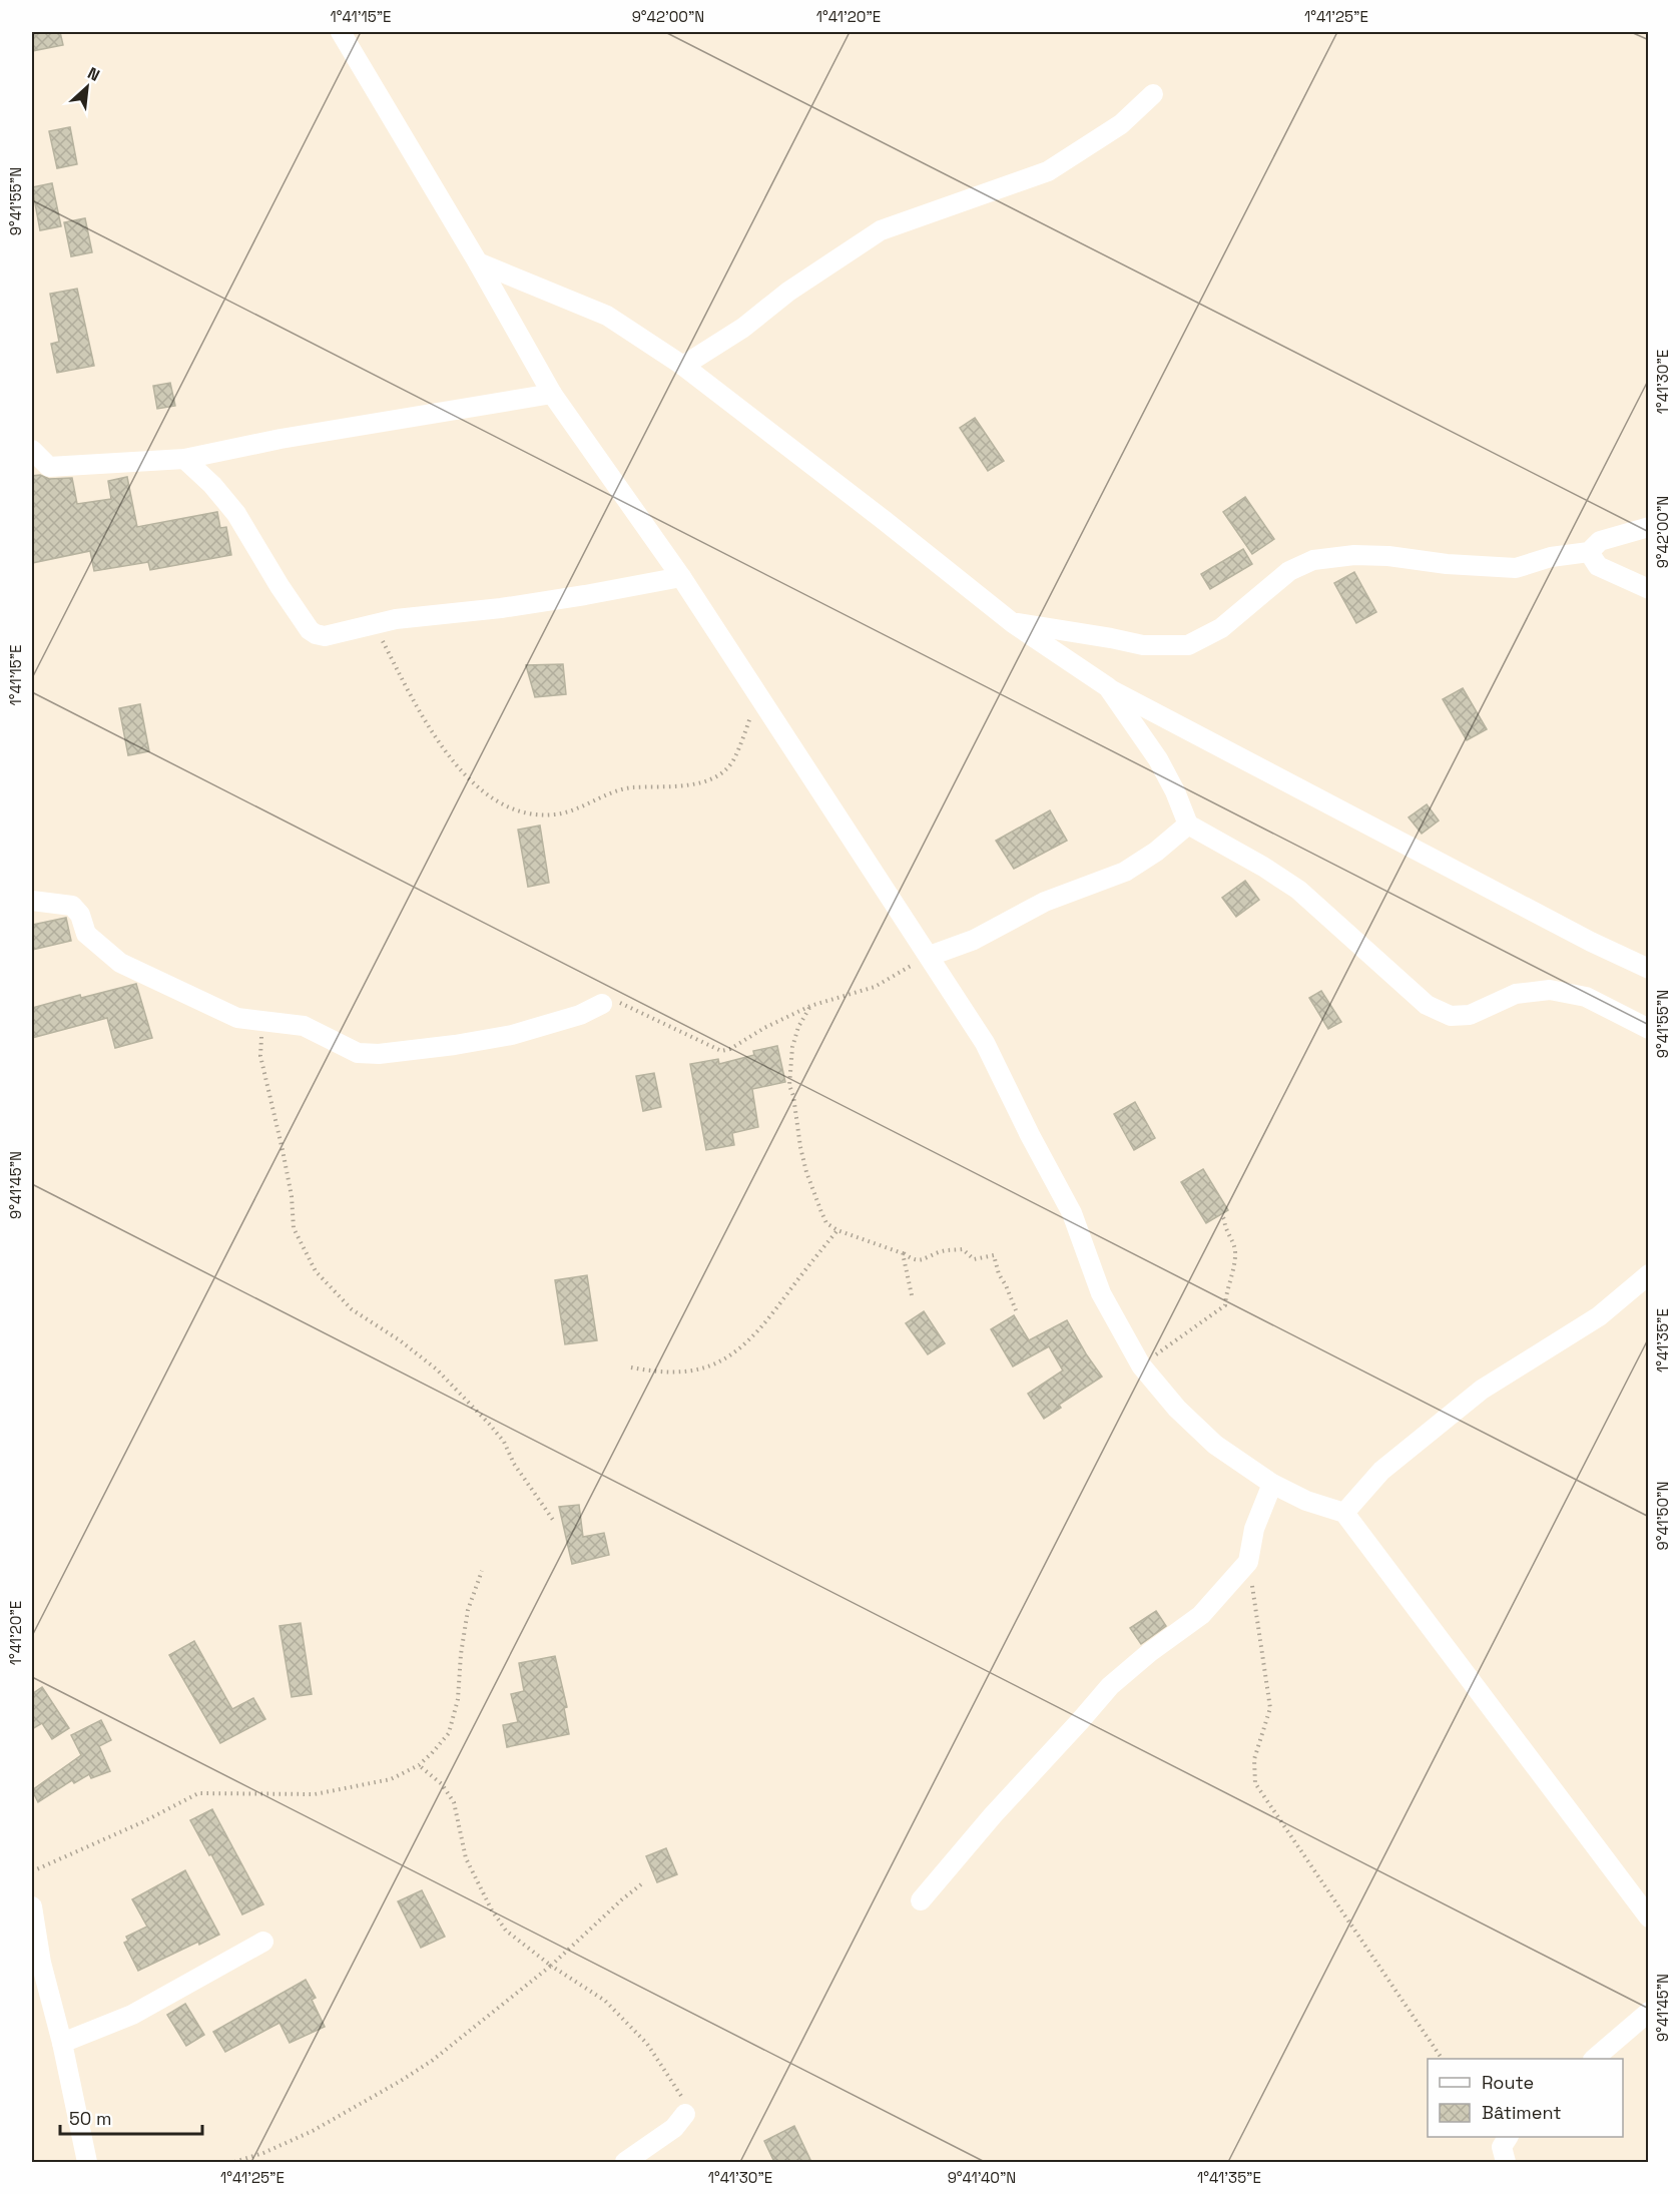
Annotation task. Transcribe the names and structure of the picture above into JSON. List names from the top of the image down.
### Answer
{
  "legend": ["Route", "Bâtiment"],
  "scale_bar": "50 m",
  "north": "top right",
  "coordinates": [
    "1°41'15\"E",
    "9°42'00\"N",
    "1°41'20\"E",
    "1°41'25\"E",
    "9°41'55\"N",
    "1°41'30\"E",
    "9°41'45\"N",
    "1°41'35\"E",
    "9°41'50\"N",
    "9°41'40\"N"
  ]
}
